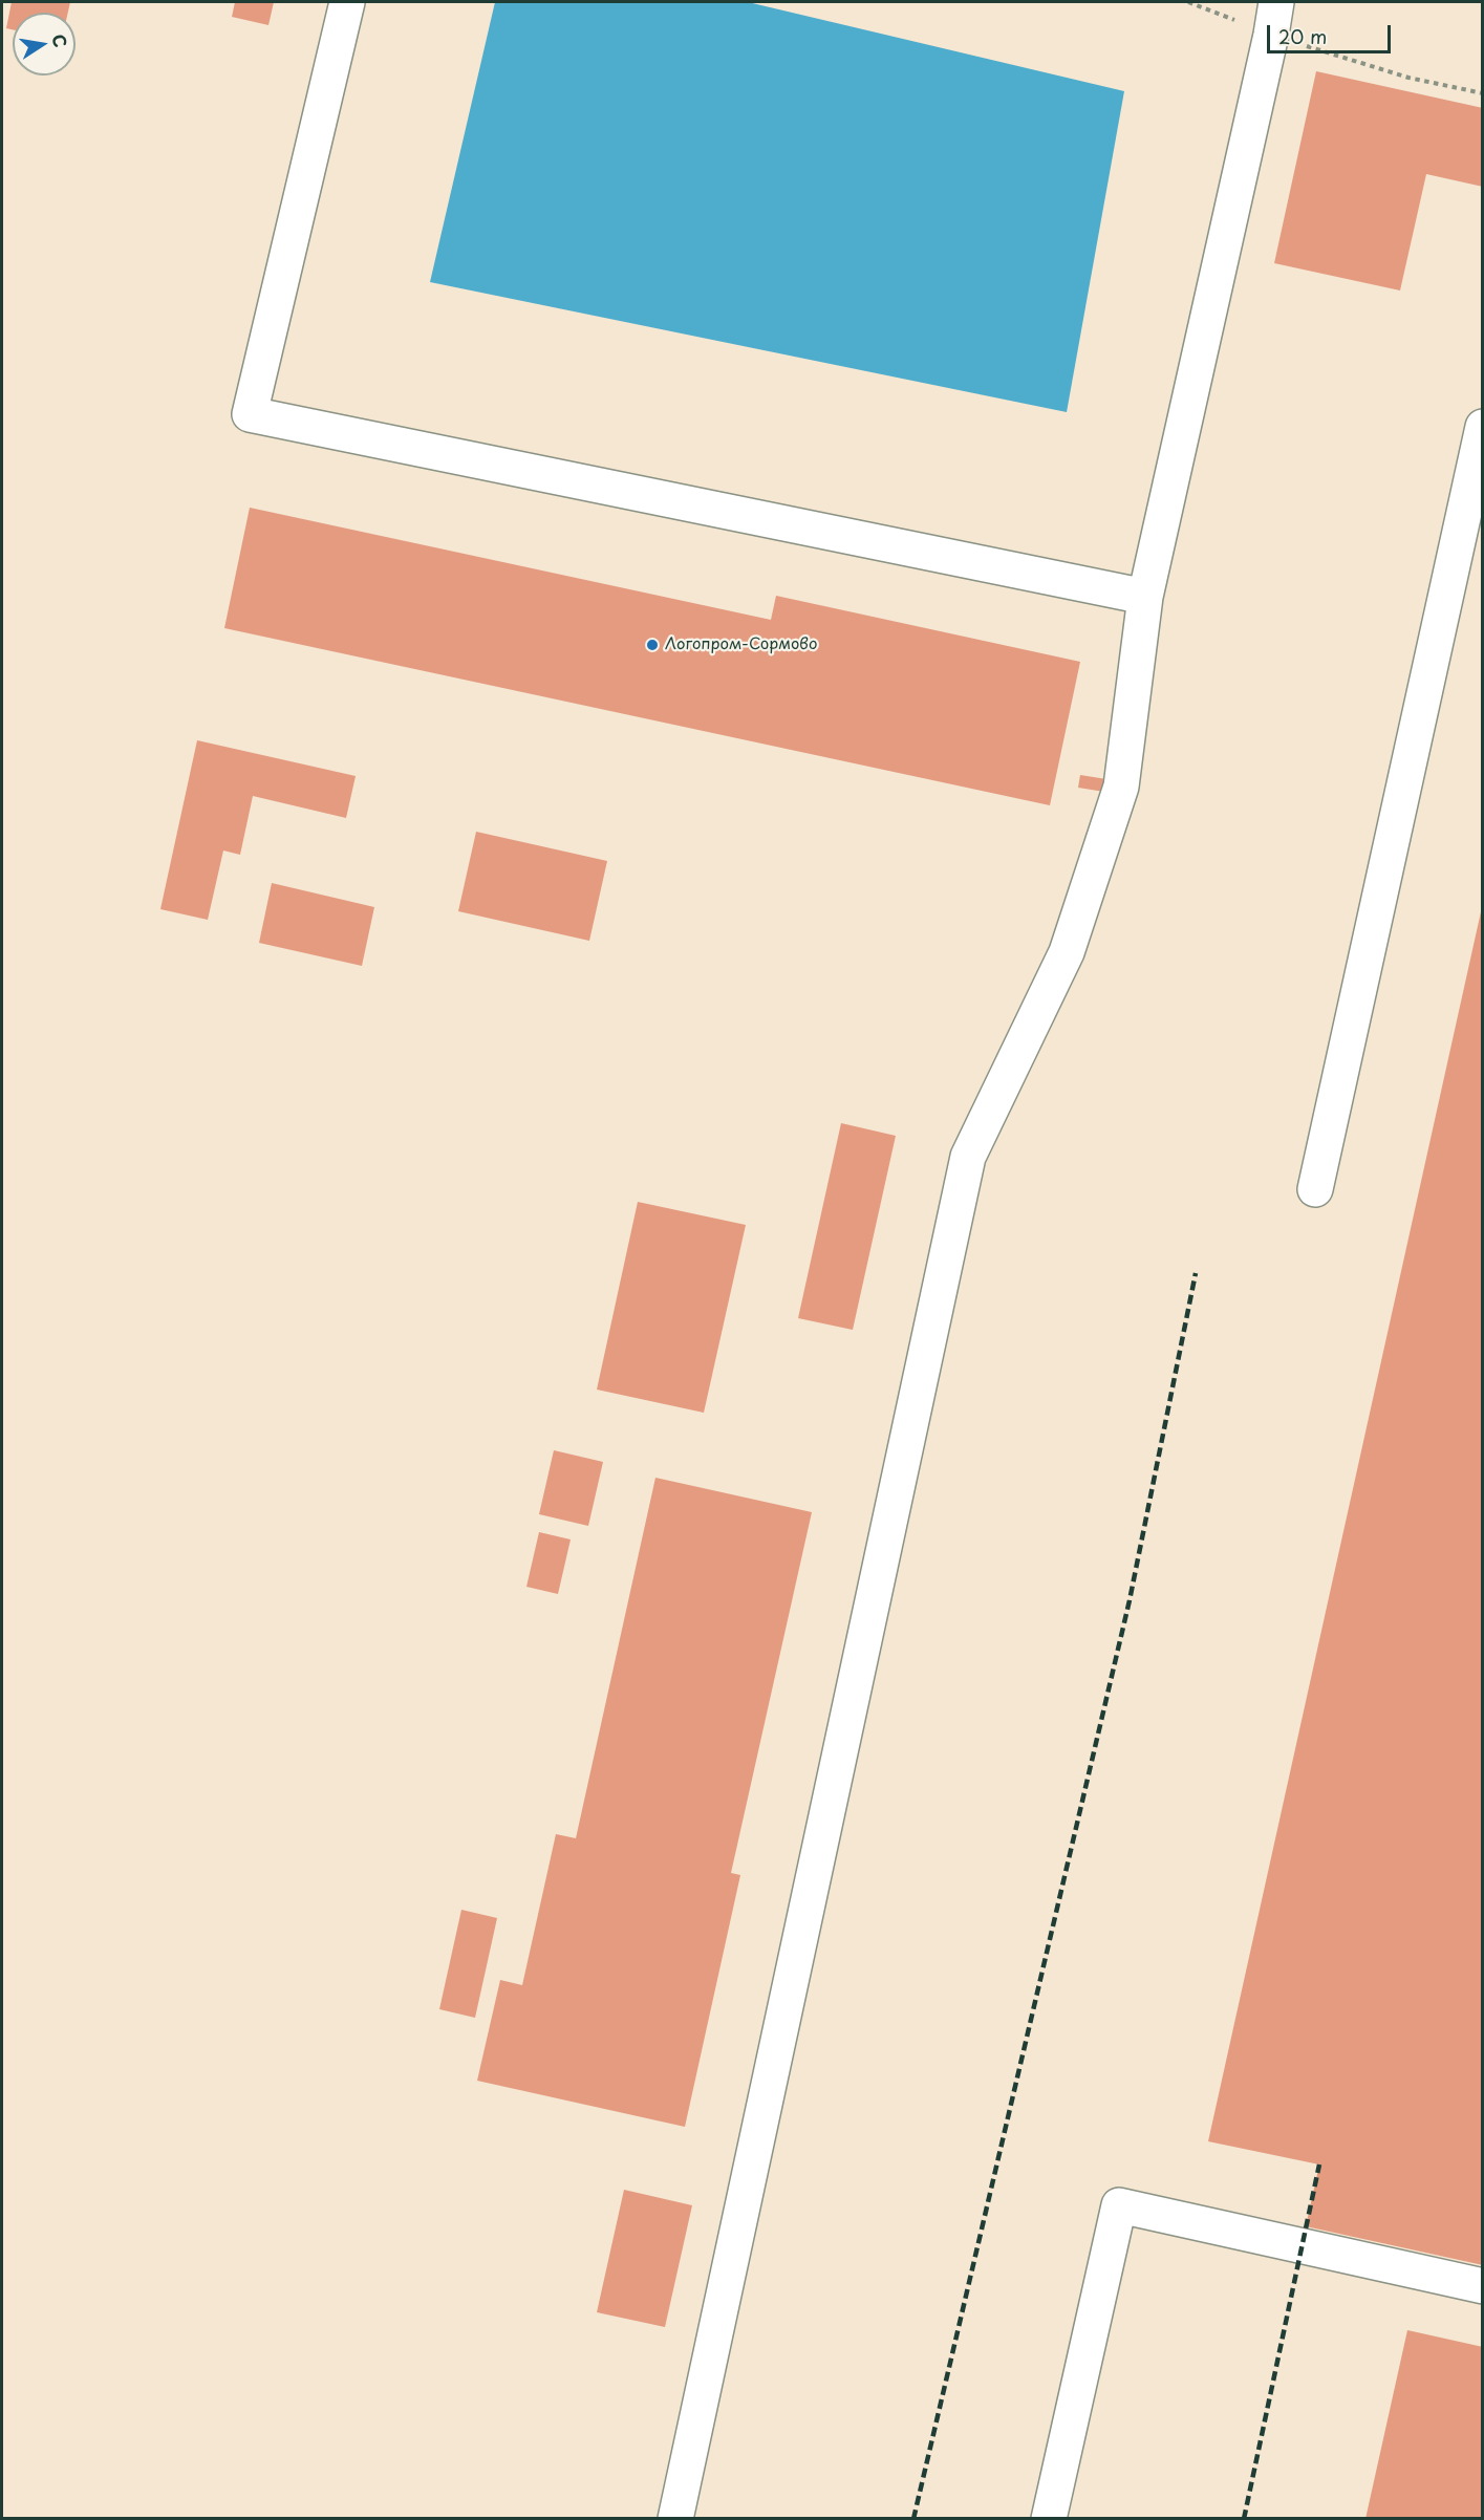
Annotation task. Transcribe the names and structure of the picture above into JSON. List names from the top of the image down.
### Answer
{
  "places": ["Логопром-Сормово"],
  "scale_bar": "20 m",
  "north": "right"
}
